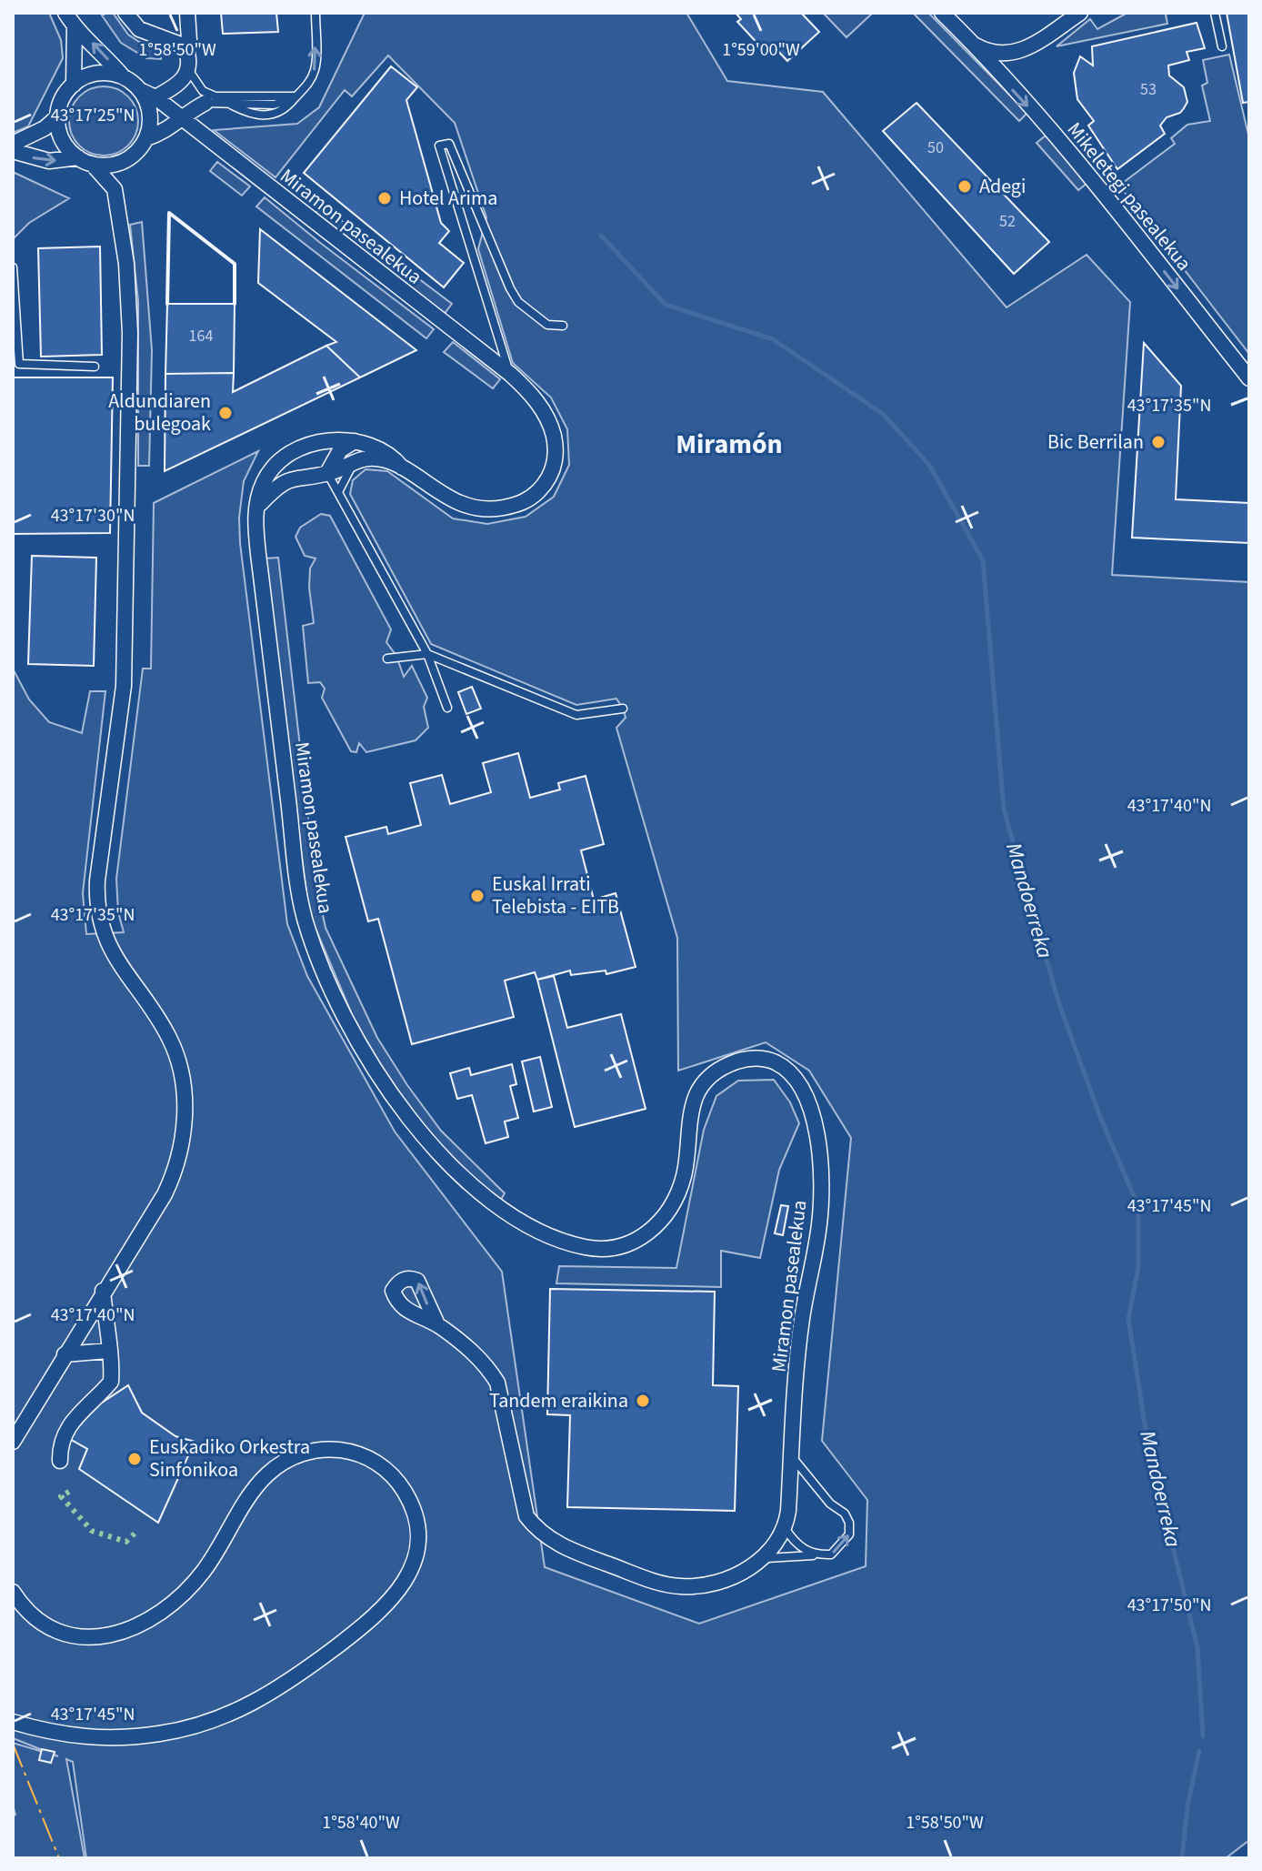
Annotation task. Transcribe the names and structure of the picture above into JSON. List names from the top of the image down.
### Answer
{
  "streets": {
    "street": ["Mikeletegi pasealekua", "Miramon pasealekua"]
  },
  "one_way": ["Mikeletegi pasealekua"],
  "districts": ["Miramón"],
  "water": ["Mandoerreka"],
  "places": [
    "Adegi",
    "Hotel Arima",
    "Aldundiaren bulegoak",
    "Bic Berrilan",
    "Euskal Irrati Telebista - EITB",
    "Tandem eraikina",
    "Euskadiko Orkestra Sinfonikoa"
  ],
  "house_numbers": [
    "53",
    "50",
    "52",
    "164"
  ],
  "coordinates": [
    "1°58'50\"W",
    "1°59'00\"W",
    "43°17'25\"N",
    "43°17'35\"N",
    "43°17'30\"N",
    "43°17'40\"N",
    "43°17'45\"N",
    "43°17'50\"N",
    "1°58'40\"W"
  ]
}
